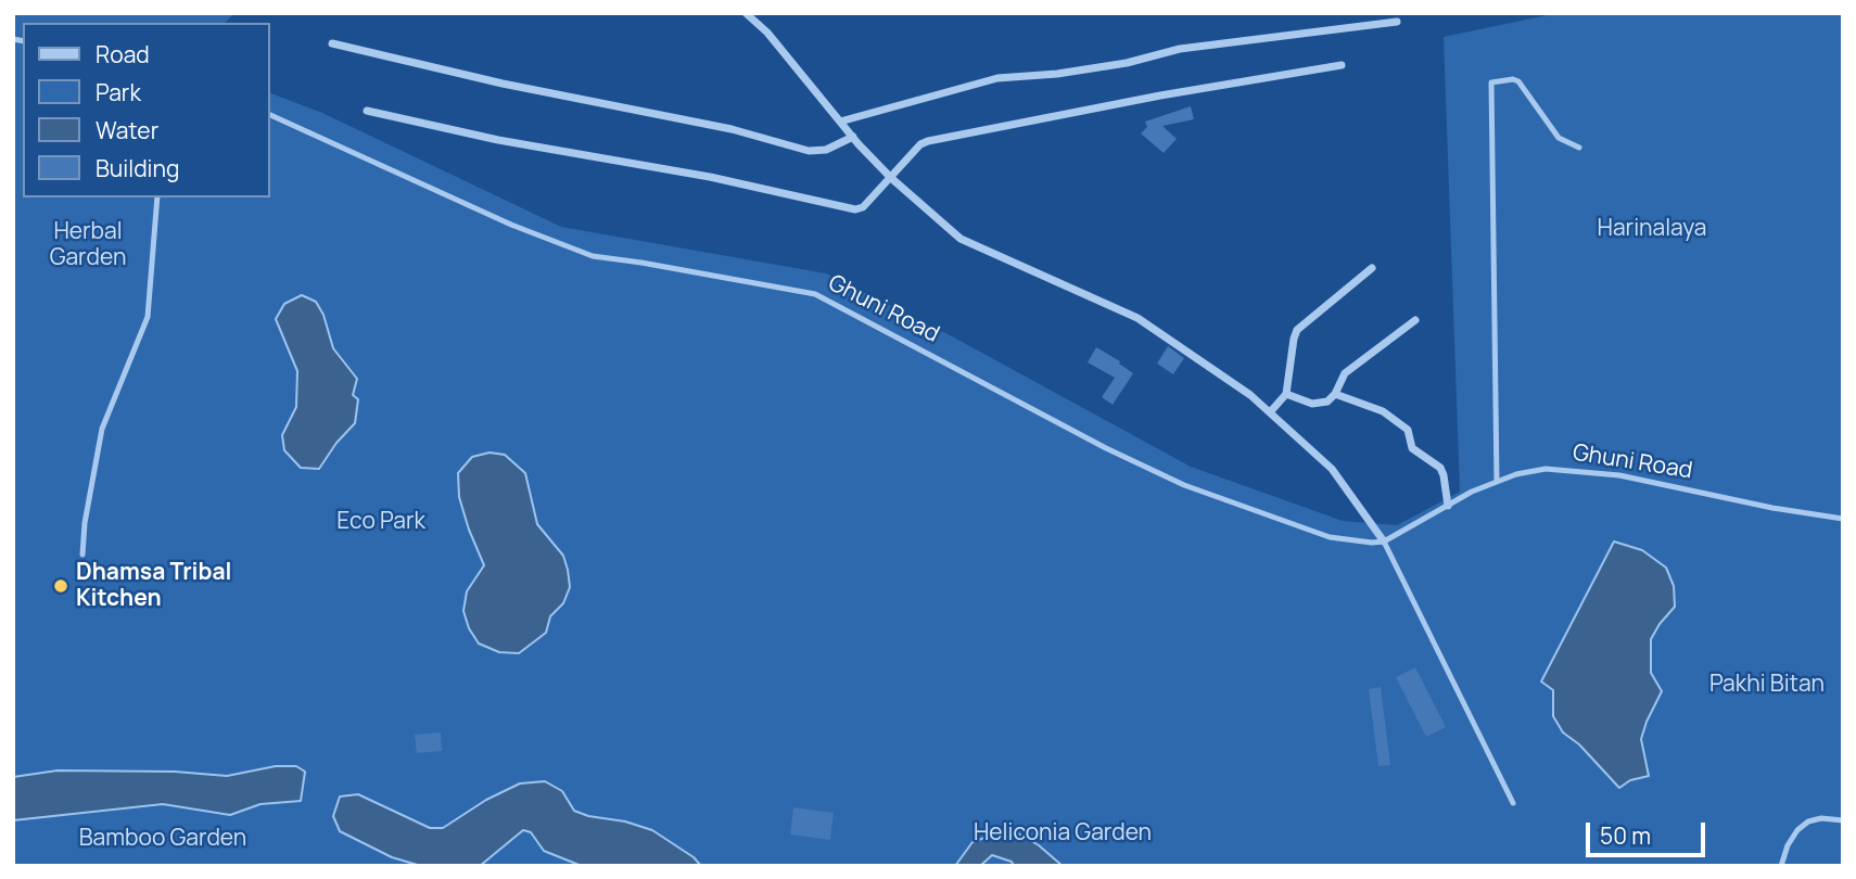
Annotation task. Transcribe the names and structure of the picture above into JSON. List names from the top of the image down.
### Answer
{
  "streets": {
    "lane": ["Ghuni Road"]
  },
  "parks": [
    "Harinalaya",
    "Herbal Garden",
    "Eco Park",
    "Pakhi Bitan",
    "Heliconia Garden",
    "Bamboo Garden"
  ],
  "places": ["Dhamsa Tribal Kitchen"],
  "legend": [
    "Road",
    "Park",
    "Water",
    "Building"
  ],
  "scale_bar": "50 m"
}
